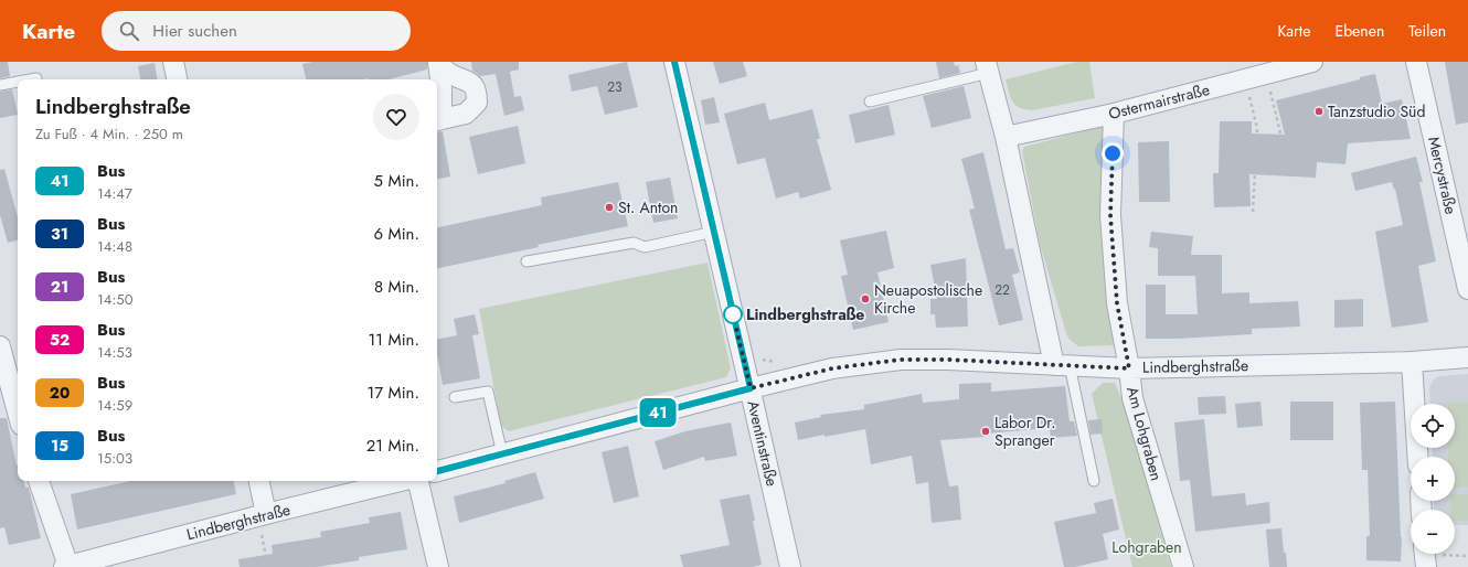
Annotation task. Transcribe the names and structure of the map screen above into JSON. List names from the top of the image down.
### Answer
{
  "streets": {
    "street": [
      "Ostermairstraße",
      "Mercystraße",
      "Lindberghstraße",
      "Am Lohgraben",
      "Aventinstraße"
    ]
  },
  "crossings": [
    ["Ostermairstraße", "Am Lohgraben"],
    ["Lindberghstraße", "Am Lohgraben"],
    ["Lindberghstraße", "Aventinstraße"]
  ],
  "parks": ["Lohgraben"],
  "places": [
    "Tanzstudio Süd",
    "St. Anton",
    "Neuapostolische Kirche",
    "Lindberghstraße",
    "Labor Dr. Spranger"
  ],
  "lines": ["bus line 41"],
  "house_numbers": ["23", "22"],
  "page": {
    "header": "Karte",
    "search": "Hier suchen",
    "nav": ["Karte", "Ebenen", "Teilen"],
    "on_map": "41",
    "heading": ["Lindberghstraße", "Zu Fuß · 4 Min. · 250 m"],
    "list": [
      {
        "mark": "41",
        "name": "Bus",
        "note": "14:47",
        "value": "5 Min."
      },
      {
        "mark": "31",
        "name": "Bus",
        "note": "14:48",
        "value": "6 Min."
      },
      {
        "mark": "21",
        "name": "Bus",
        "note": "14:50",
        "value": "8 Min."
      },
      {
        "mark": "52",
        "name": "Bus",
        "note": "14:53",
        "value": "11 Min."
      },
      {
        "mark": "20",
        "name": "Bus",
        "note": "14:59",
        "value": "17 Min."
      },
      {
        "mark": "15",
        "name": "Bus",
        "note": "15:03",
        "value": "21 Min."
      }
    ],
    "map_buttons": ["+", "−"]
  }
}
